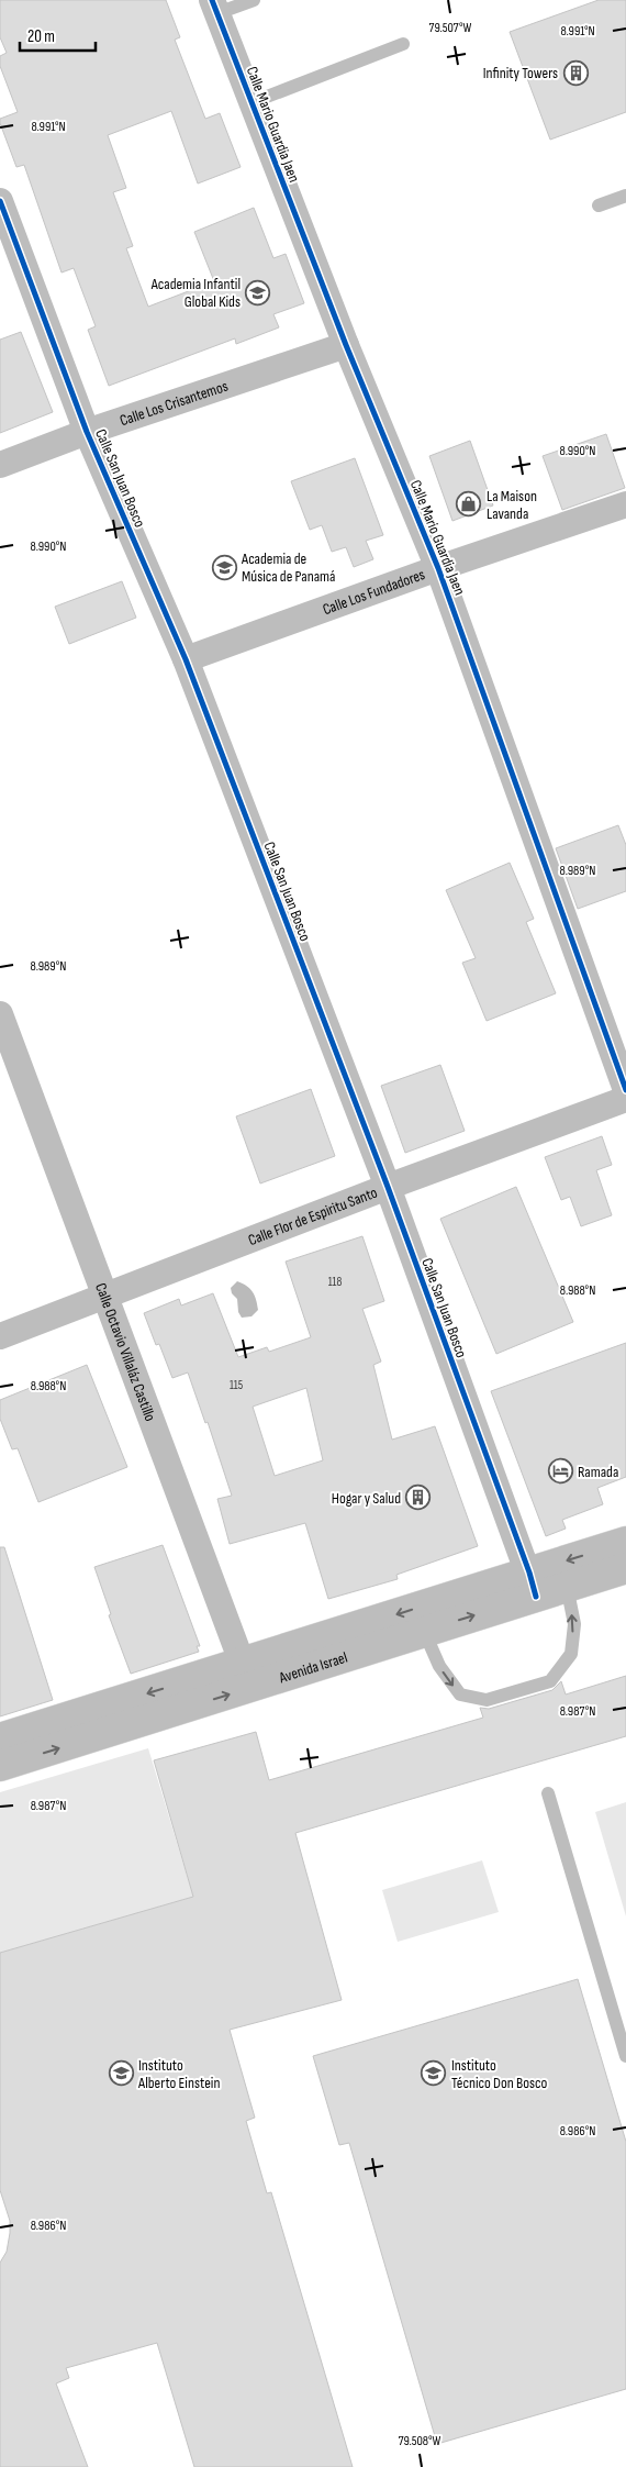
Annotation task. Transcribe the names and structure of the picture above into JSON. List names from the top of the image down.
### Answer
{
  "streets": {
    "main road": ["Avenida Israel"],
    "street": [
      "Calle Mario Guardia Jaen",
      "Calle Los Crisantemos",
      "Calle San Juan Bosco",
      "Calle Los Fundadores",
      "Calle Flor de Espiritu Santo",
      "Calle Octavio Villaláz Castillo"
    ]
  },
  "crossings": [
    ["Calle Mario Guardia Jaen", "Calle Los Crisantemos"],
    ["Calle Mario Guardia Jaen", "Calle Los Fundadores"],
    ["Calle Los Crisantemos", "Calle San Juan Bosco"],
    ["Calle San Juan Bosco", "Calle Los Fundadores"],
    ["Calle San Juan Bosco", "Calle Flor de Espiritu Santo"],
    ["Calle San Juan Bosco", "Avenida Israel"],
    ["Calle Flor de Espiritu Santo", "Calle Octavio Villaláz Castillo"],
    ["Calle Octavio Villaláz Castillo", "Avenida Israel"]
  ],
  "places": {
    "building": ["Infinity Towers", "Hogar y Salud"],
    "school or university": [
      "Academia Infantil Global Kids",
      "Academia de Música de Panamá",
      "Instituto Alberto Einstein",
      "Instituto Técnico Don Bosco"
    ],
    "shop": ["La Maison Lavanda"],
    "hotel": ["Ramada"]
  },
  "house_numbers": ["118", "115"],
  "scale_bar": "20 m",
  "coordinates": [
    "79.507°W",
    "8.991°N",
    "8.990°N",
    "8.989°N",
    "8.988°N",
    "8.987°N",
    "8.986°N",
    "79.508°W"
  ]
}
